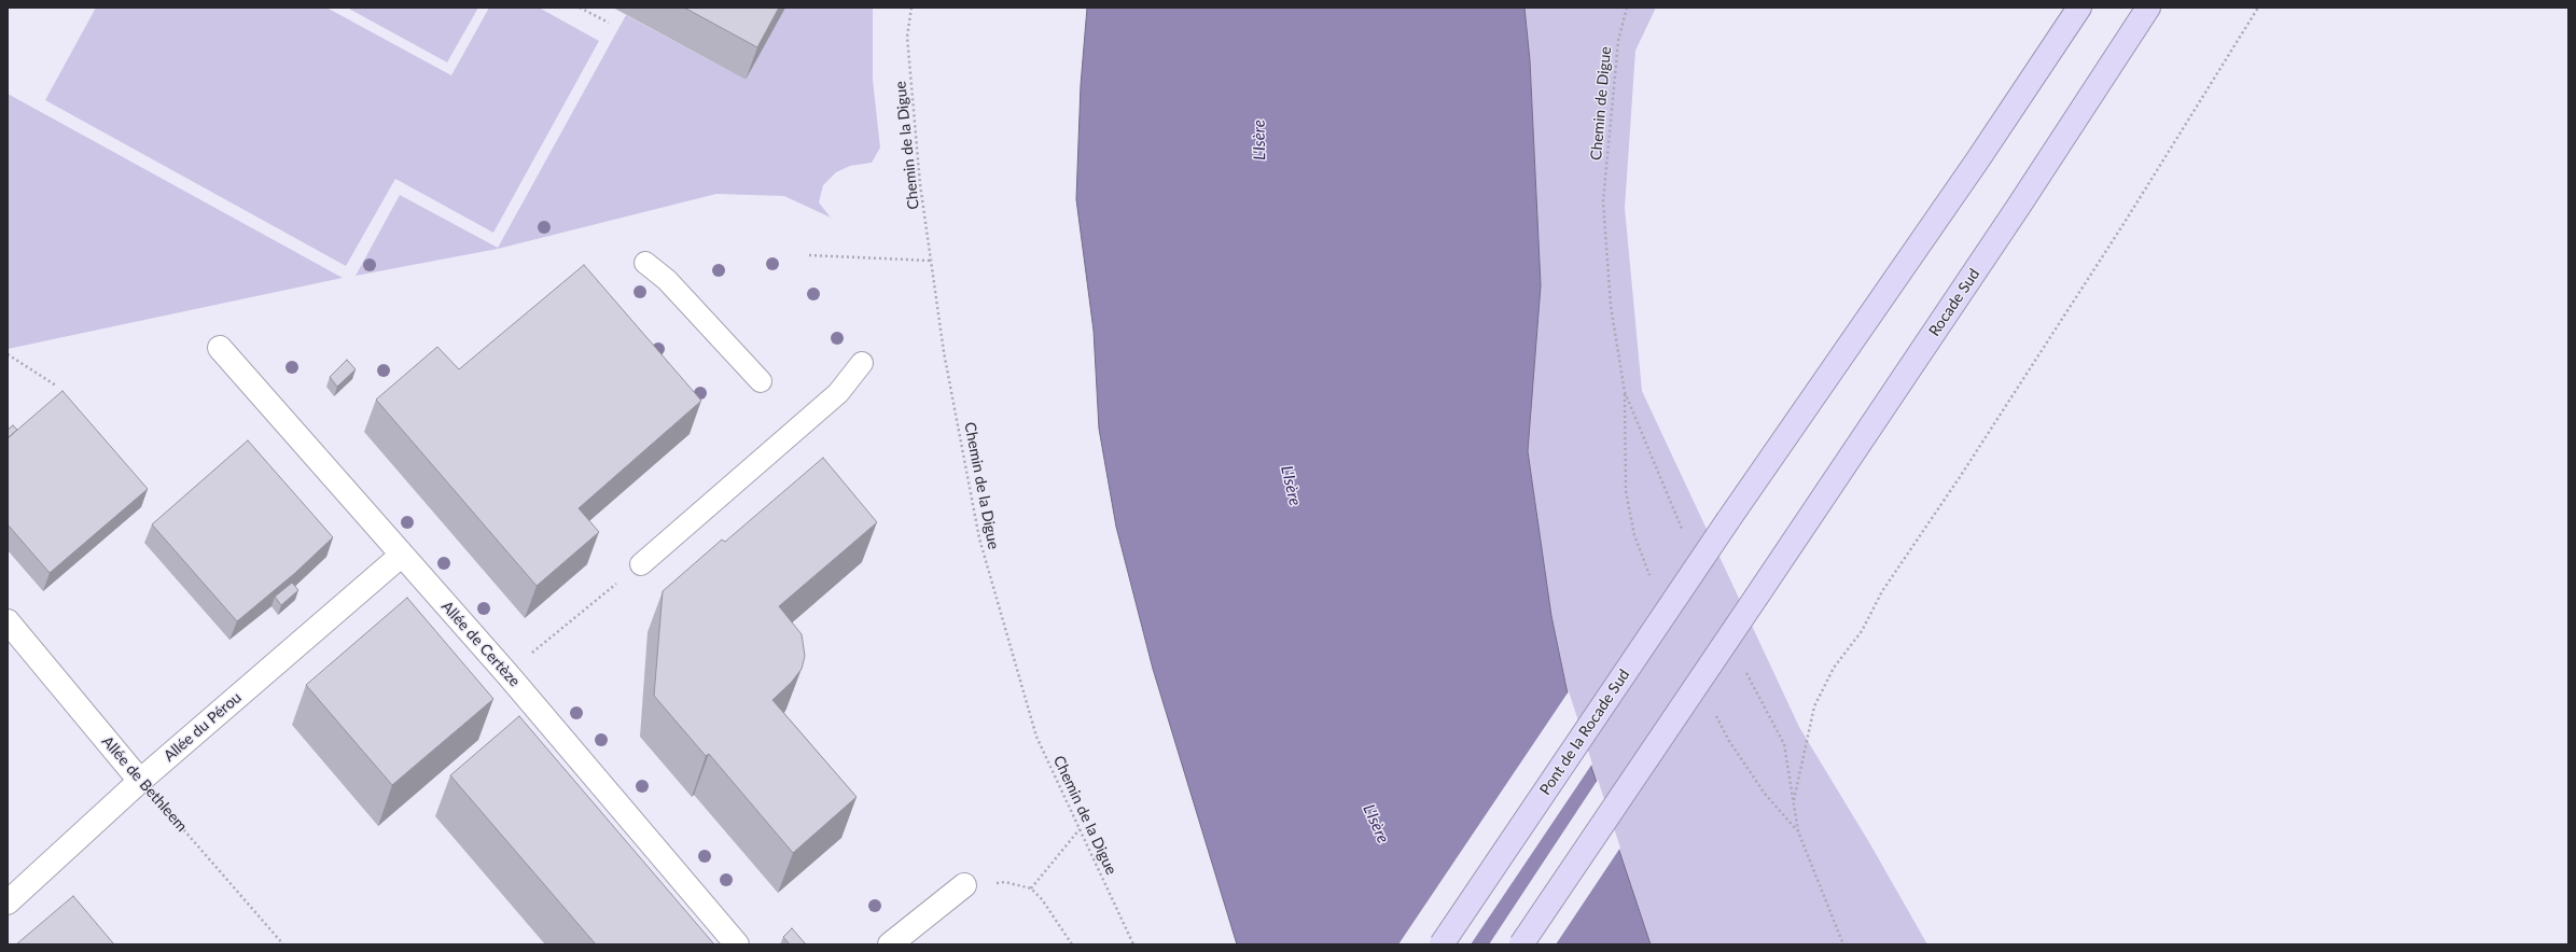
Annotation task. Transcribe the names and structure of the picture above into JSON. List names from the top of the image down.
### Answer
{
  "streets": {
    "highway": ["Rocade Sud", "Pont de la Rocade Sud"],
    "street": ["Allée de Certèze", "Allée du Pérou", "Allée de Bethleem"],
    "path": ["Chemin de Digue", "Chemin de la Digue"]
  },
  "crossings": [
    ["Allée de Certèze", "Allée du Pérou"],
    ["Allée du Pérou", "Allée de Bethleem"]
  ],
  "water": ["L'Isère"]
}
